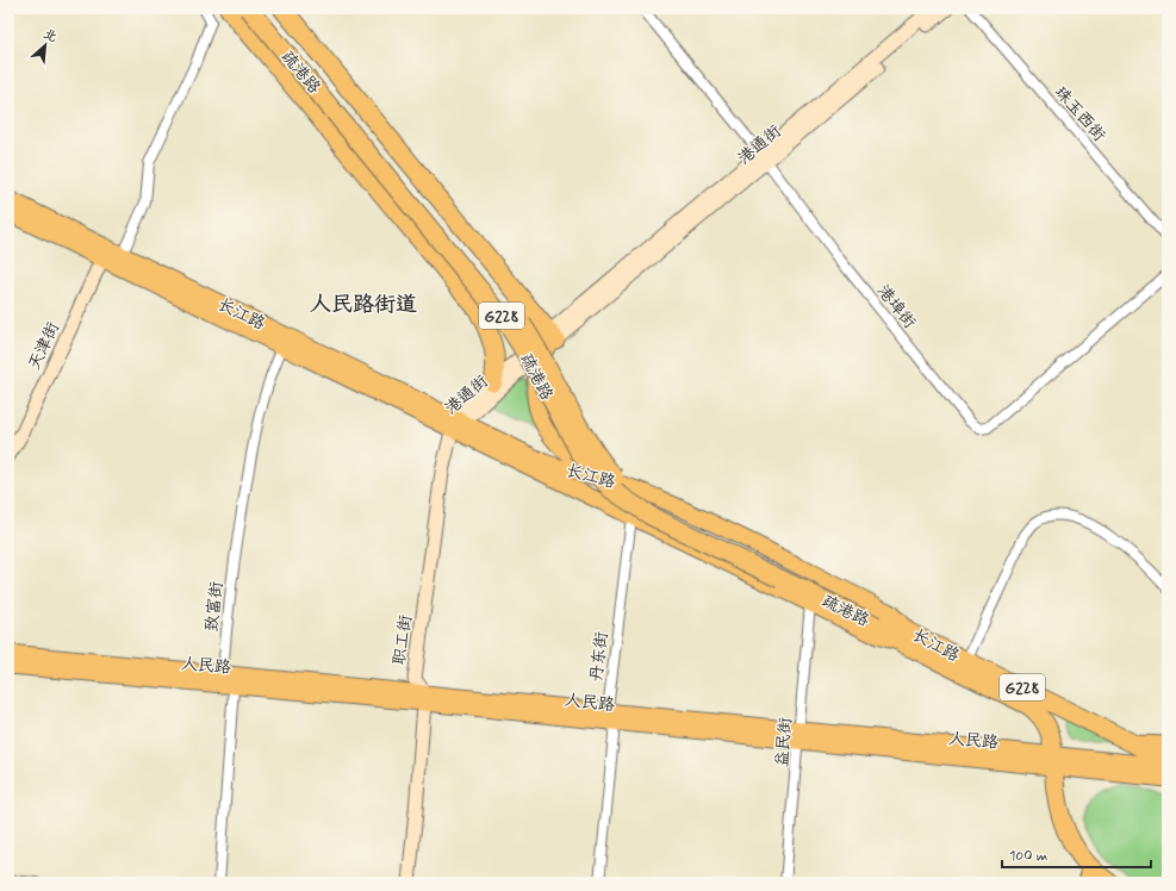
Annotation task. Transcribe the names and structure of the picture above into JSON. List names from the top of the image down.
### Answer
{
  "streets": {
    "highway": ["疏港路", "长江路", "G228"],
    "main road": ["人民路"],
    "street": [
      "珠玉西街",
      "港通街",
      "港埠街",
      "天津街",
      "致富街",
      "职工街",
      "丹东街",
      "益民街"
    ]
  },
  "crossings": [
    ["疏港路", "长江路"],
    ["港通街", "港埠街"],
    ["港通街", "长江路"],
    ["港通街", "职工街"],
    ["长江路", "G228"],
    ["长江路", "天津街"],
    ["长江路", "致富街"],
    ["长江路", "职工街"],
    ["长江路", "人民路"],
    ["G228", "人民路"],
    ["致富街", "人民路"],
    ["职工街", "人民路"],
    ["丹东街", "人民路"],
    ["人民路", "益民街"]
  ],
  "districts": ["人民路街道"],
  "scale_bar": "100 m",
  "north": "top right"
}
